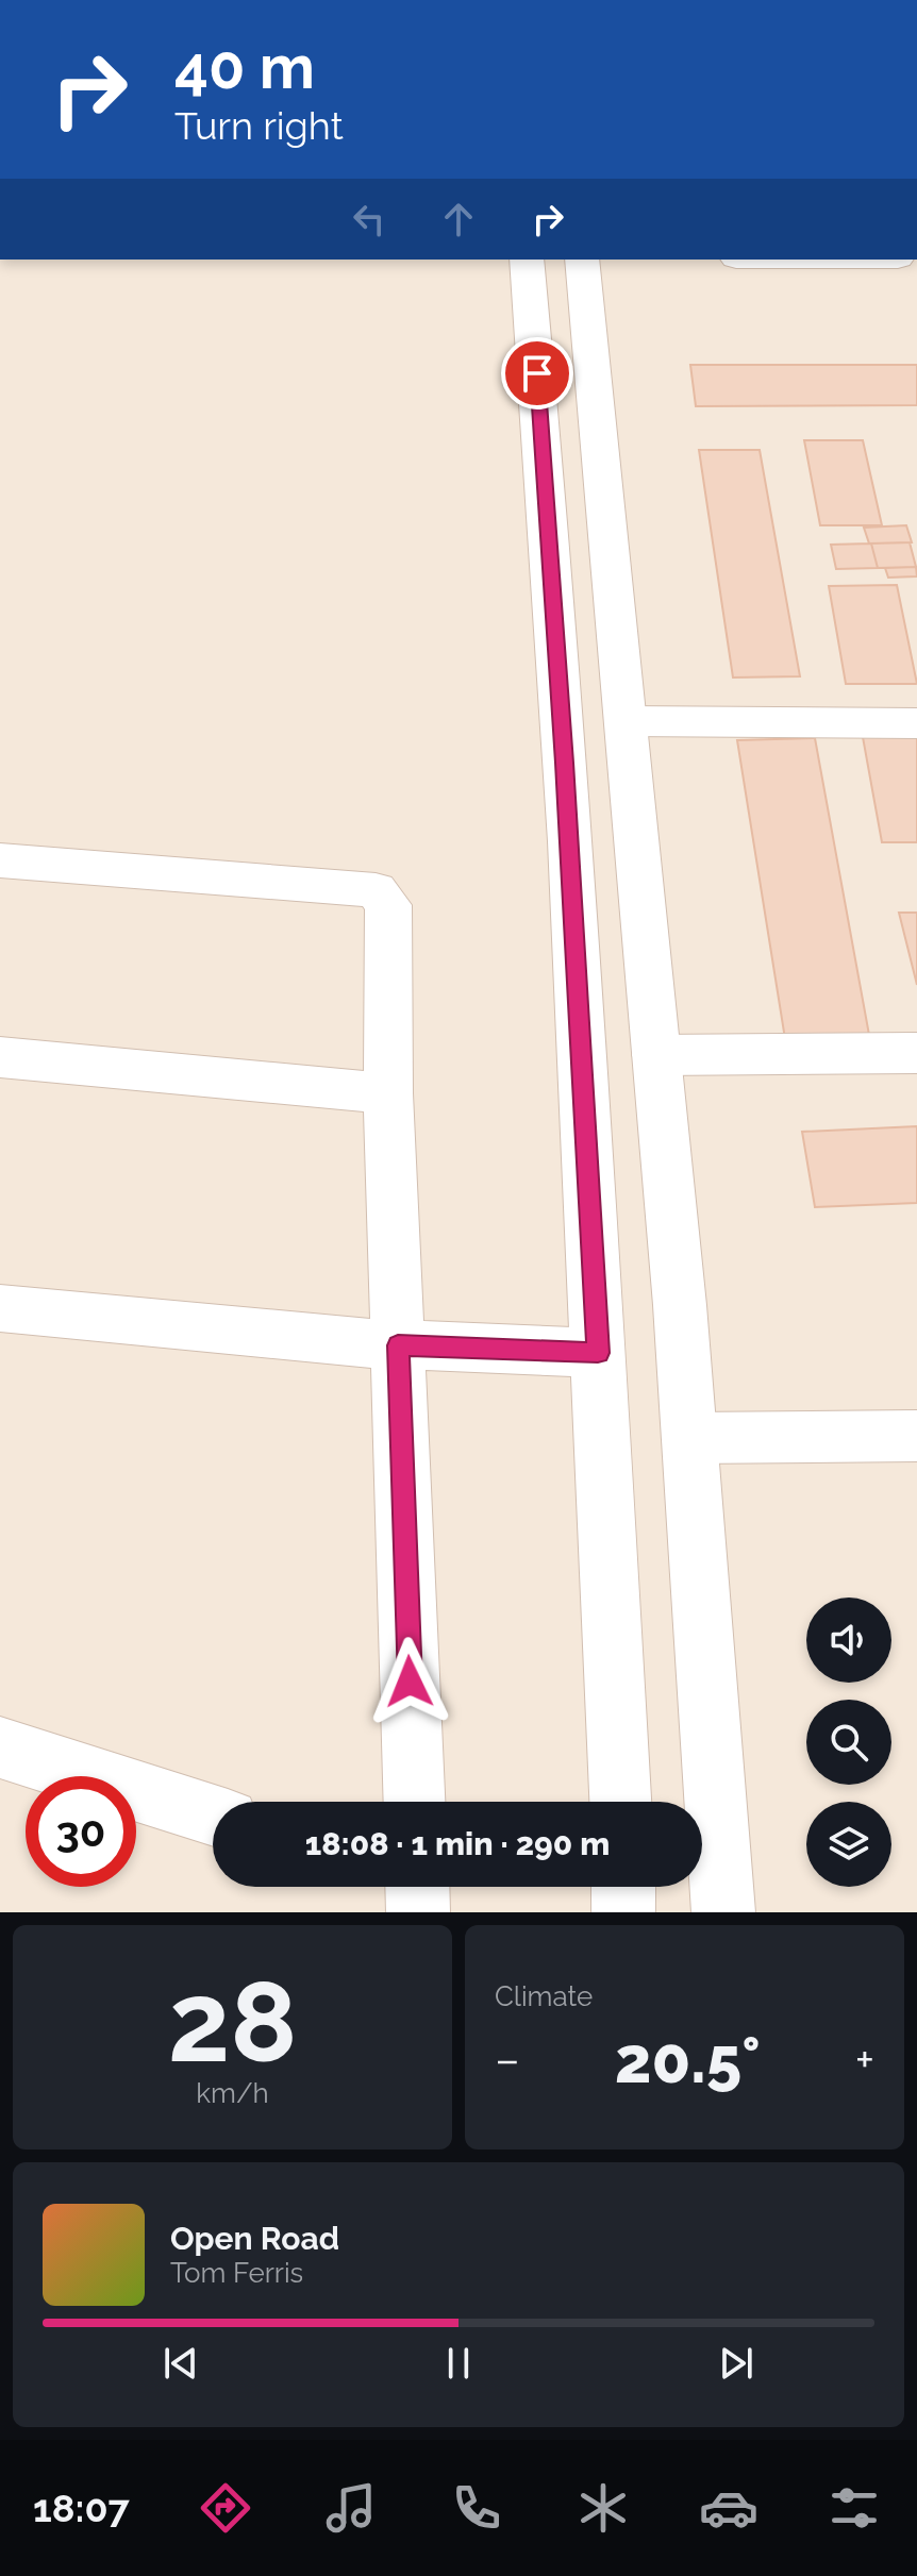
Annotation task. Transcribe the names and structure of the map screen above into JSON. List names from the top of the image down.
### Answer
{
  "page": {
    "turn": ["40 m", "Turn right"],
    "limit": "30",
    "trip": "18:08 · 1 min · 290 m",
    "tile": [
      ["28", "km/h"],
      "Climate"
    ],
    "heat": ["−", "20.5°", "+"],
    "song": ["Open Road", "Tom Ferris"],
    "tabs": "18:07"
  }
}
